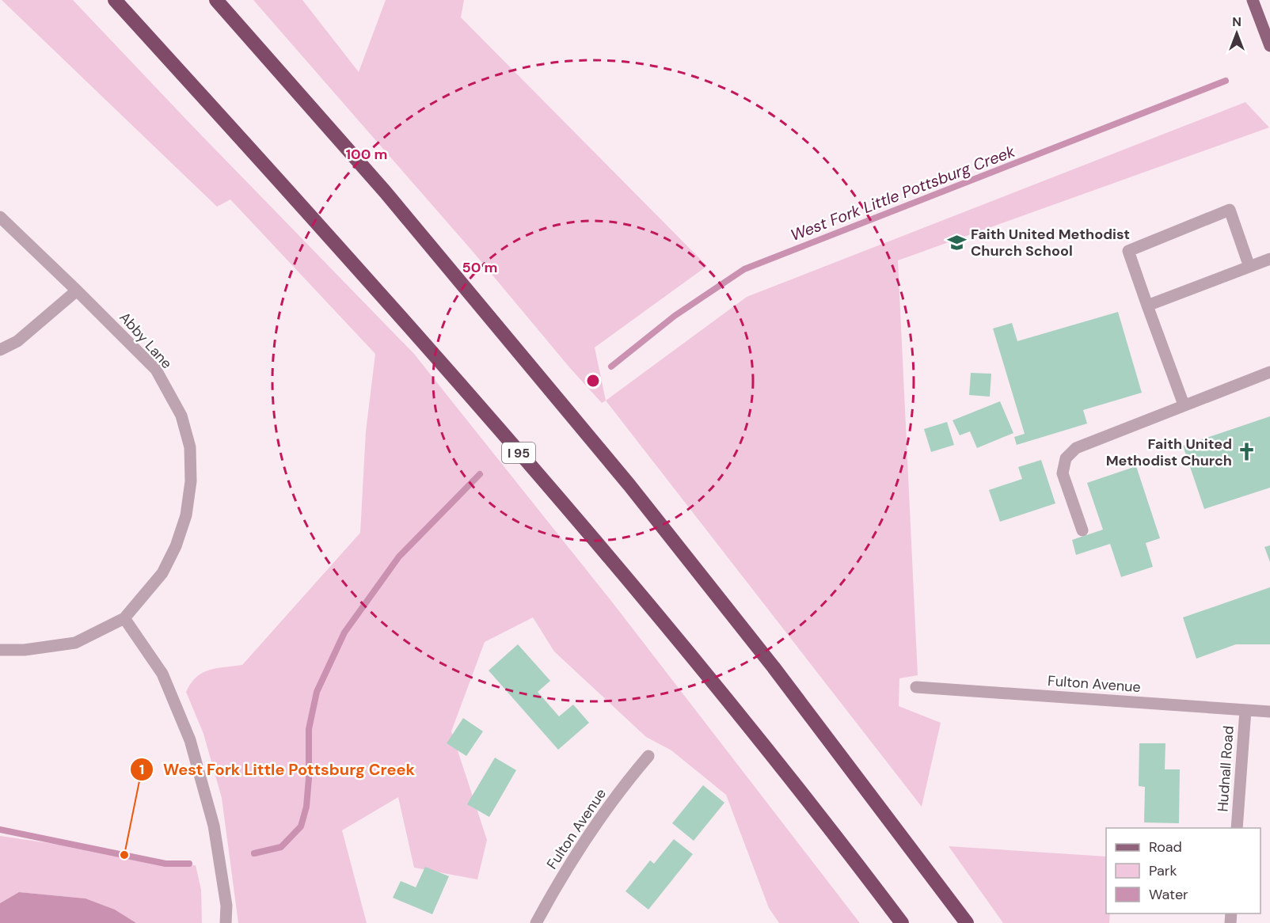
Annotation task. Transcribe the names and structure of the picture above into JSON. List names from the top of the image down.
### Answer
{
  "streets": {
    "highway": ["I 95"],
    "street": ["Abby Lane", "Fulton Avenue", "Hudnall Road"]
  },
  "crossings": [
    ["Fulton Avenue", "Hudnall Road"]
  ],
  "water": ["West Fork Little Pottsburg Creek"],
  "places": {
    "school or university": ["Faith United Methodist Church School"],
    "church": ["Faith United Methodist Church"],
    "other": ["West Fork Little Pottsburg Creek"]
  },
  "legend": ["Road", "Park", "Water"],
  "north": "top",
  "rings": ["100 m", "50 m"]
}
